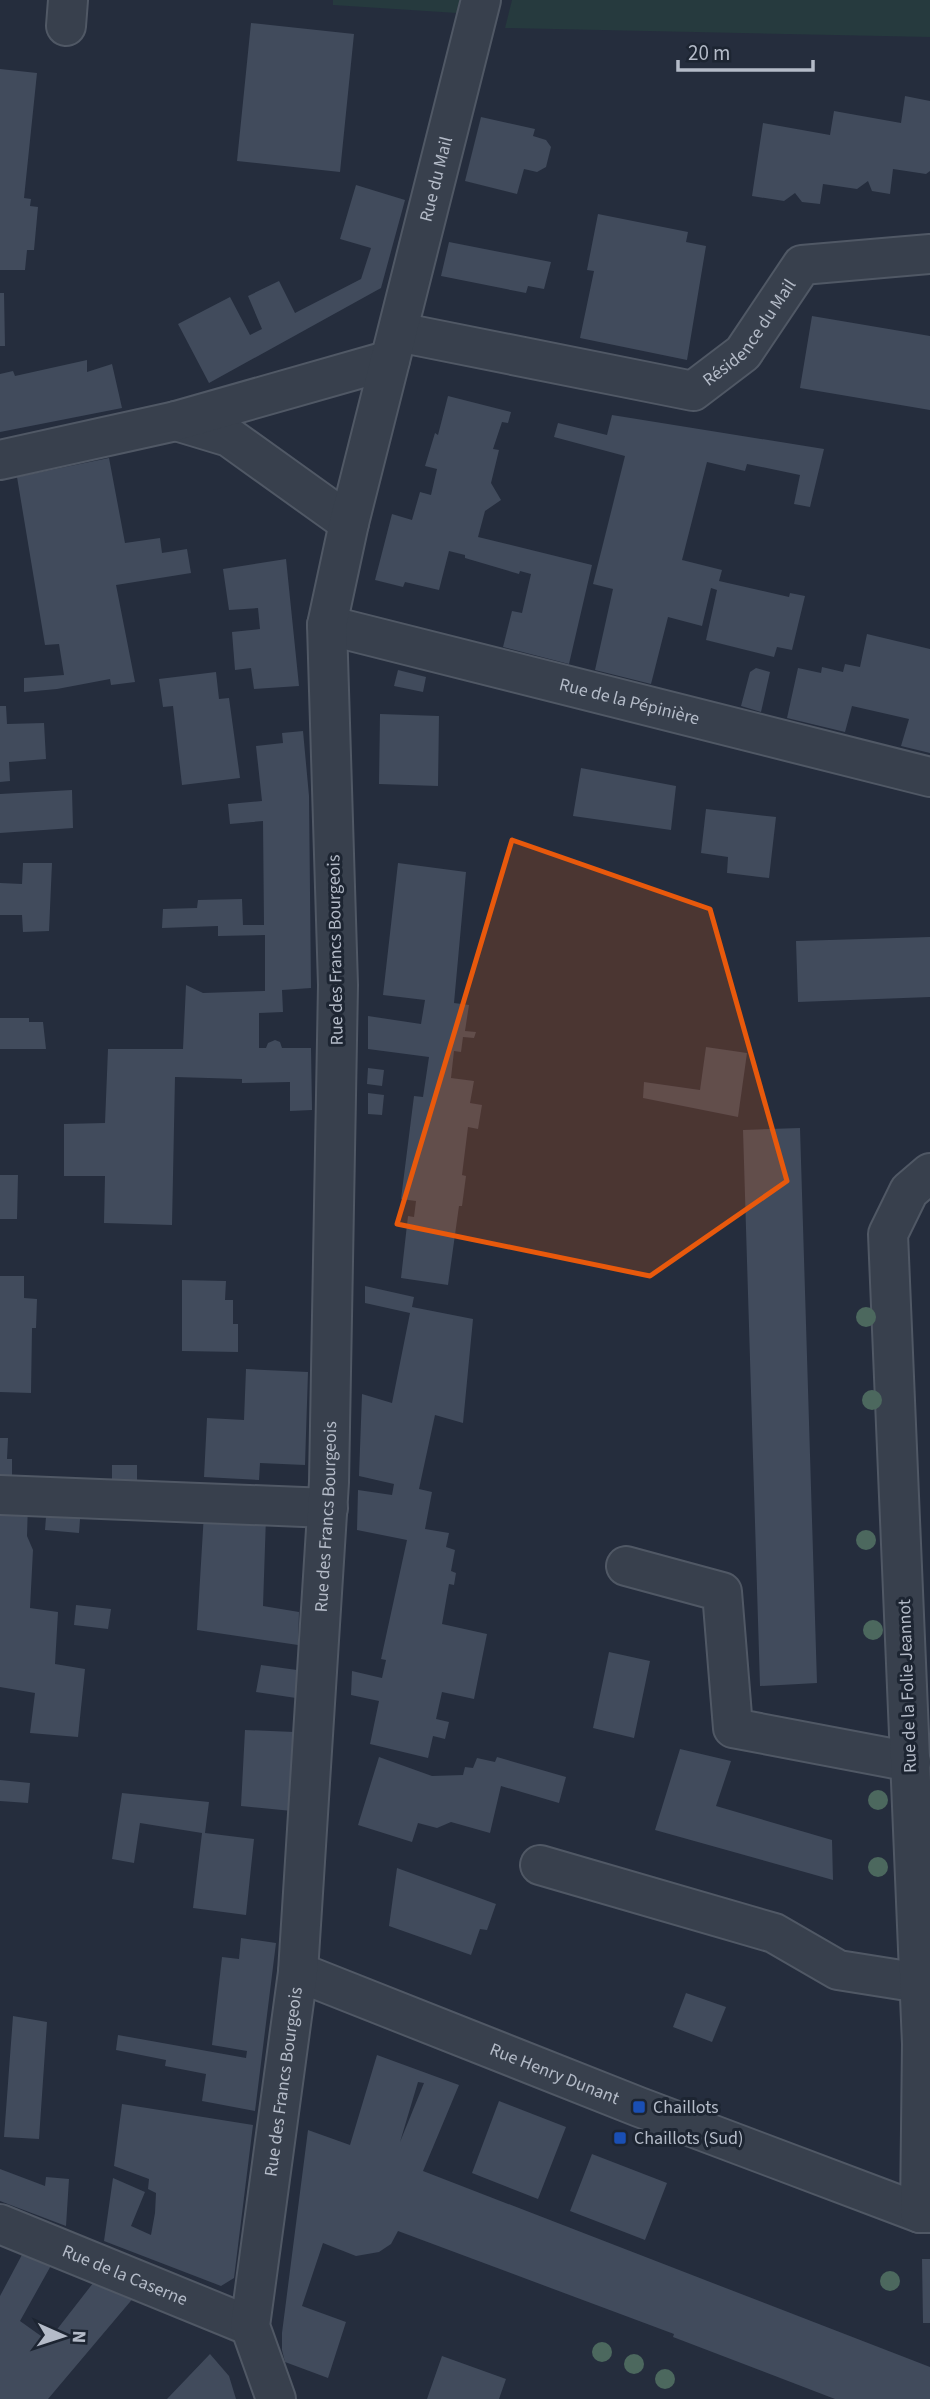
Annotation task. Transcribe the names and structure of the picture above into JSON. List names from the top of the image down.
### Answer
{
  "streets": {
    "street": [
      "Rue du Mail",
      "Résidence du Mail",
      "Rue de la Pépinière",
      "Rue des Francs Bourgeois",
      "Rue de la Folie Jeannot",
      "Rue Henry Dunant",
      "Rue de la Caserne"
    ]
  },
  "crossings": [
    ["Rue du Mail", "Résidence du Mail"],
    ["Rue du Mail", "Rue de la Pépinière"],
    ["Rue du Mail", "Rue des Francs Bourgeois"],
    ["Rue de la Pépinière", "Rue des Francs Bourgeois"],
    ["Rue des Francs Bourgeois", "Rue Henry Dunant"],
    ["Rue des Francs Bourgeois", "Rue de la Caserne"],
    ["Rue de la Folie Jeannot", "Rue Henry Dunant"]
  ],
  "places": {
    "transit": ["Chaillots", "Chaillots (Sud)"]
  },
  "scale_bar": "20 m",
  "north": "right"
}
